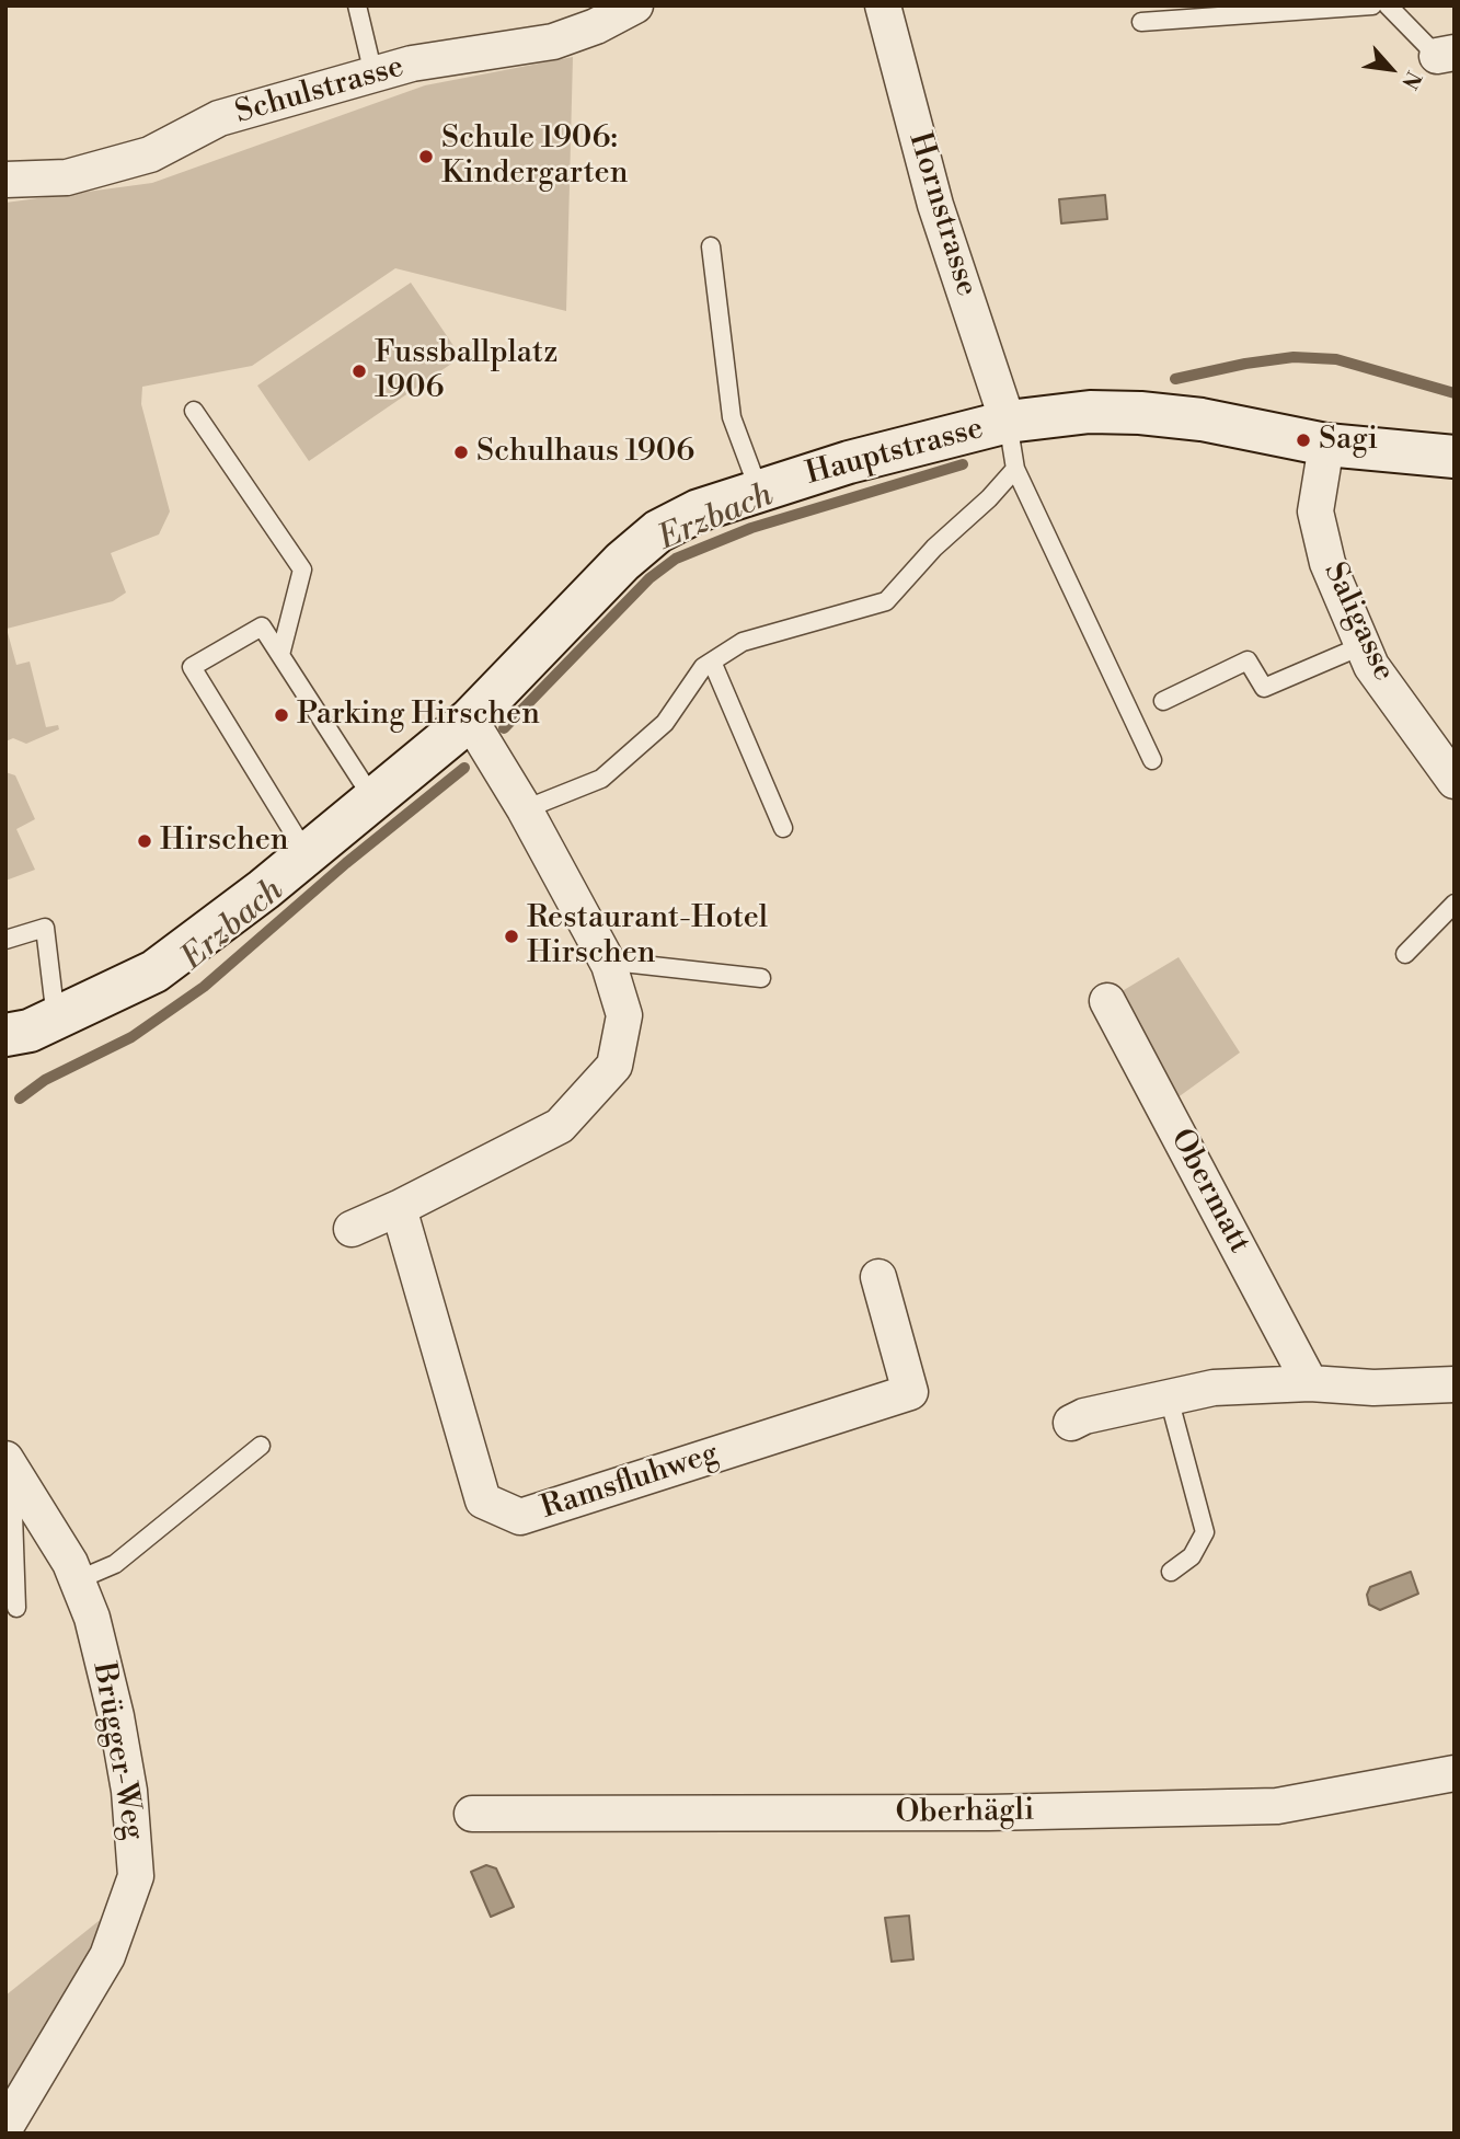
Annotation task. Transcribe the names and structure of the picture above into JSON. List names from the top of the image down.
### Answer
{
  "streets": {
    "main road": ["Hauptstrasse"],
    "street": [
      "Schulstrasse",
      "Hornstrasse",
      "Saligasse",
      "Obermatt",
      "Ramsfluhweg",
      "Brügger-Weg",
      "Oberhägli"
    ]
  },
  "crossings": [
    ["Hornstrasse", "Hauptstrasse"],
    ["Hauptstrasse", "Saligasse"]
  ],
  "water": ["Erzbach"],
  "places": [
    "Schule 1906: Kindergarten",
    "Fussballplatz 1906",
    "Sagi",
    "Schulhaus 1906",
    "Parking Hirschen",
    "Hirschen",
    "Restaurant-Hotel Hirschen"
  ],
  "north": "bottom right"
}
